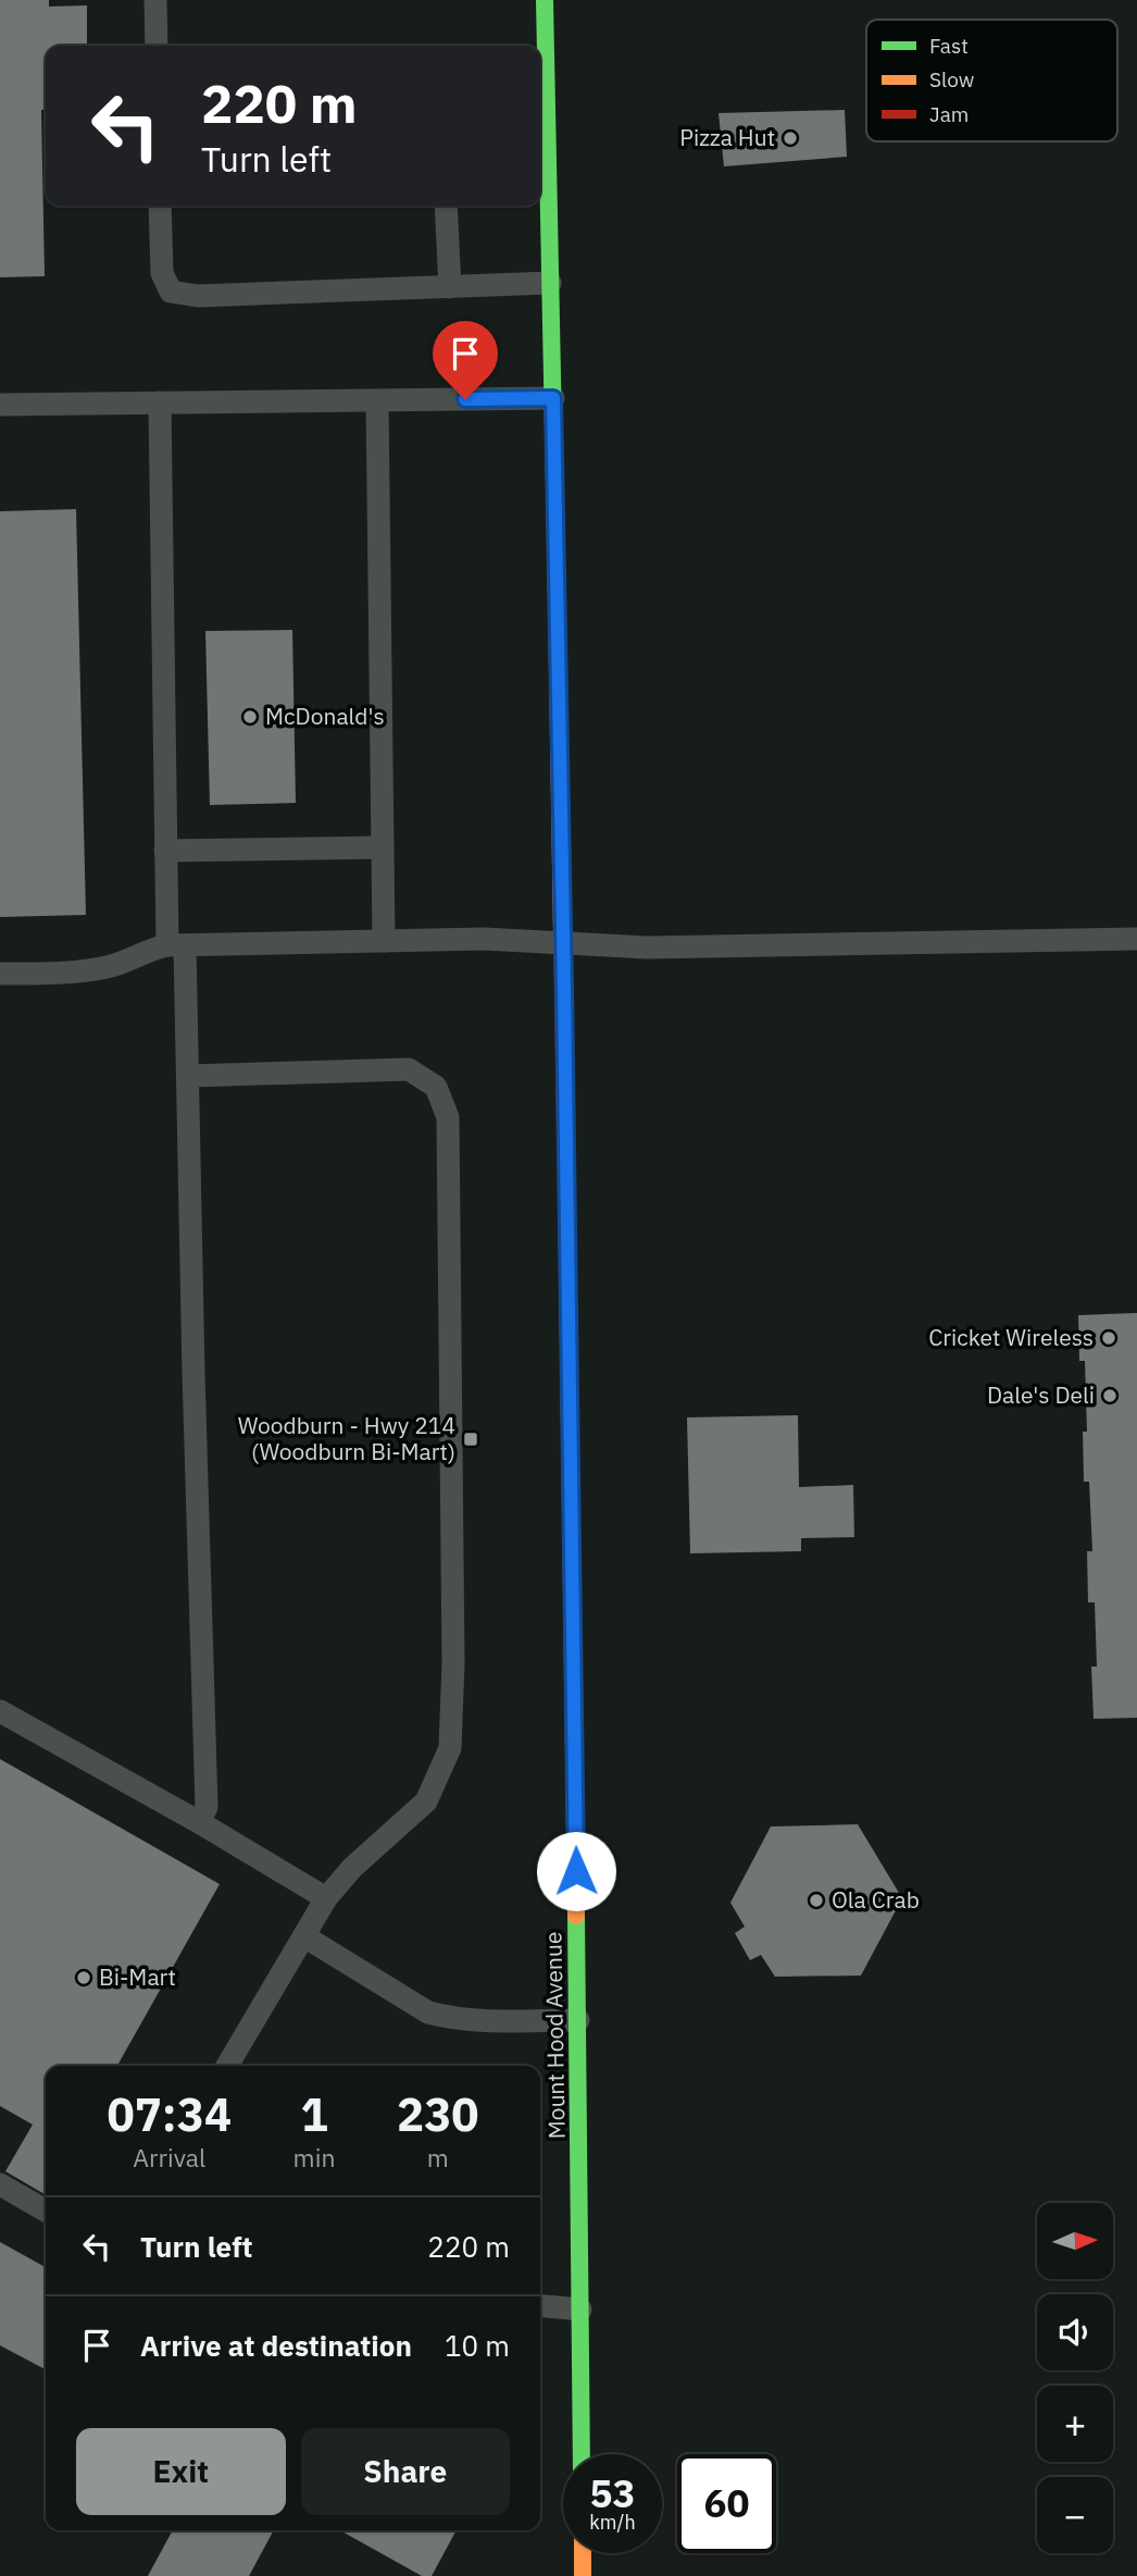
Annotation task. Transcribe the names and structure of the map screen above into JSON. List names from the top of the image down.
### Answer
{
  "streets": {
    "main road": ["Mount Hood Avenue"]
  },
  "places": {
    "other": [
      "Pizza Hut",
      "McDonald's",
      "Cricket Wireless",
      "Dale's Deli",
      "Ola Crab",
      "Bi-Mart"
    ],
    "transit": ["Woodburn - Hwy 214 (Woodburn Bi-Mart)"]
  },
  "legend": ["Fast", "Slow", "Jam"],
  "north": "right",
  "page": {
    "turn": ["220 m", "Turn left"],
    "eta": [
      "07:34",
      "Arrival",
      "1",
      "min",
      "230",
      "m"
    ],
    "list": [
      {
        "name": "Turn left",
        "value": "220 m"
      },
      {
        "name": "Arrive at destination",
        "value": "10 m"
      }
    ],
    "map_buttons": ["+", "−"],
    "buttons": ["Exit", "Share"],
    "speed": "53 km/h",
    "limit": "60"
  }
}
